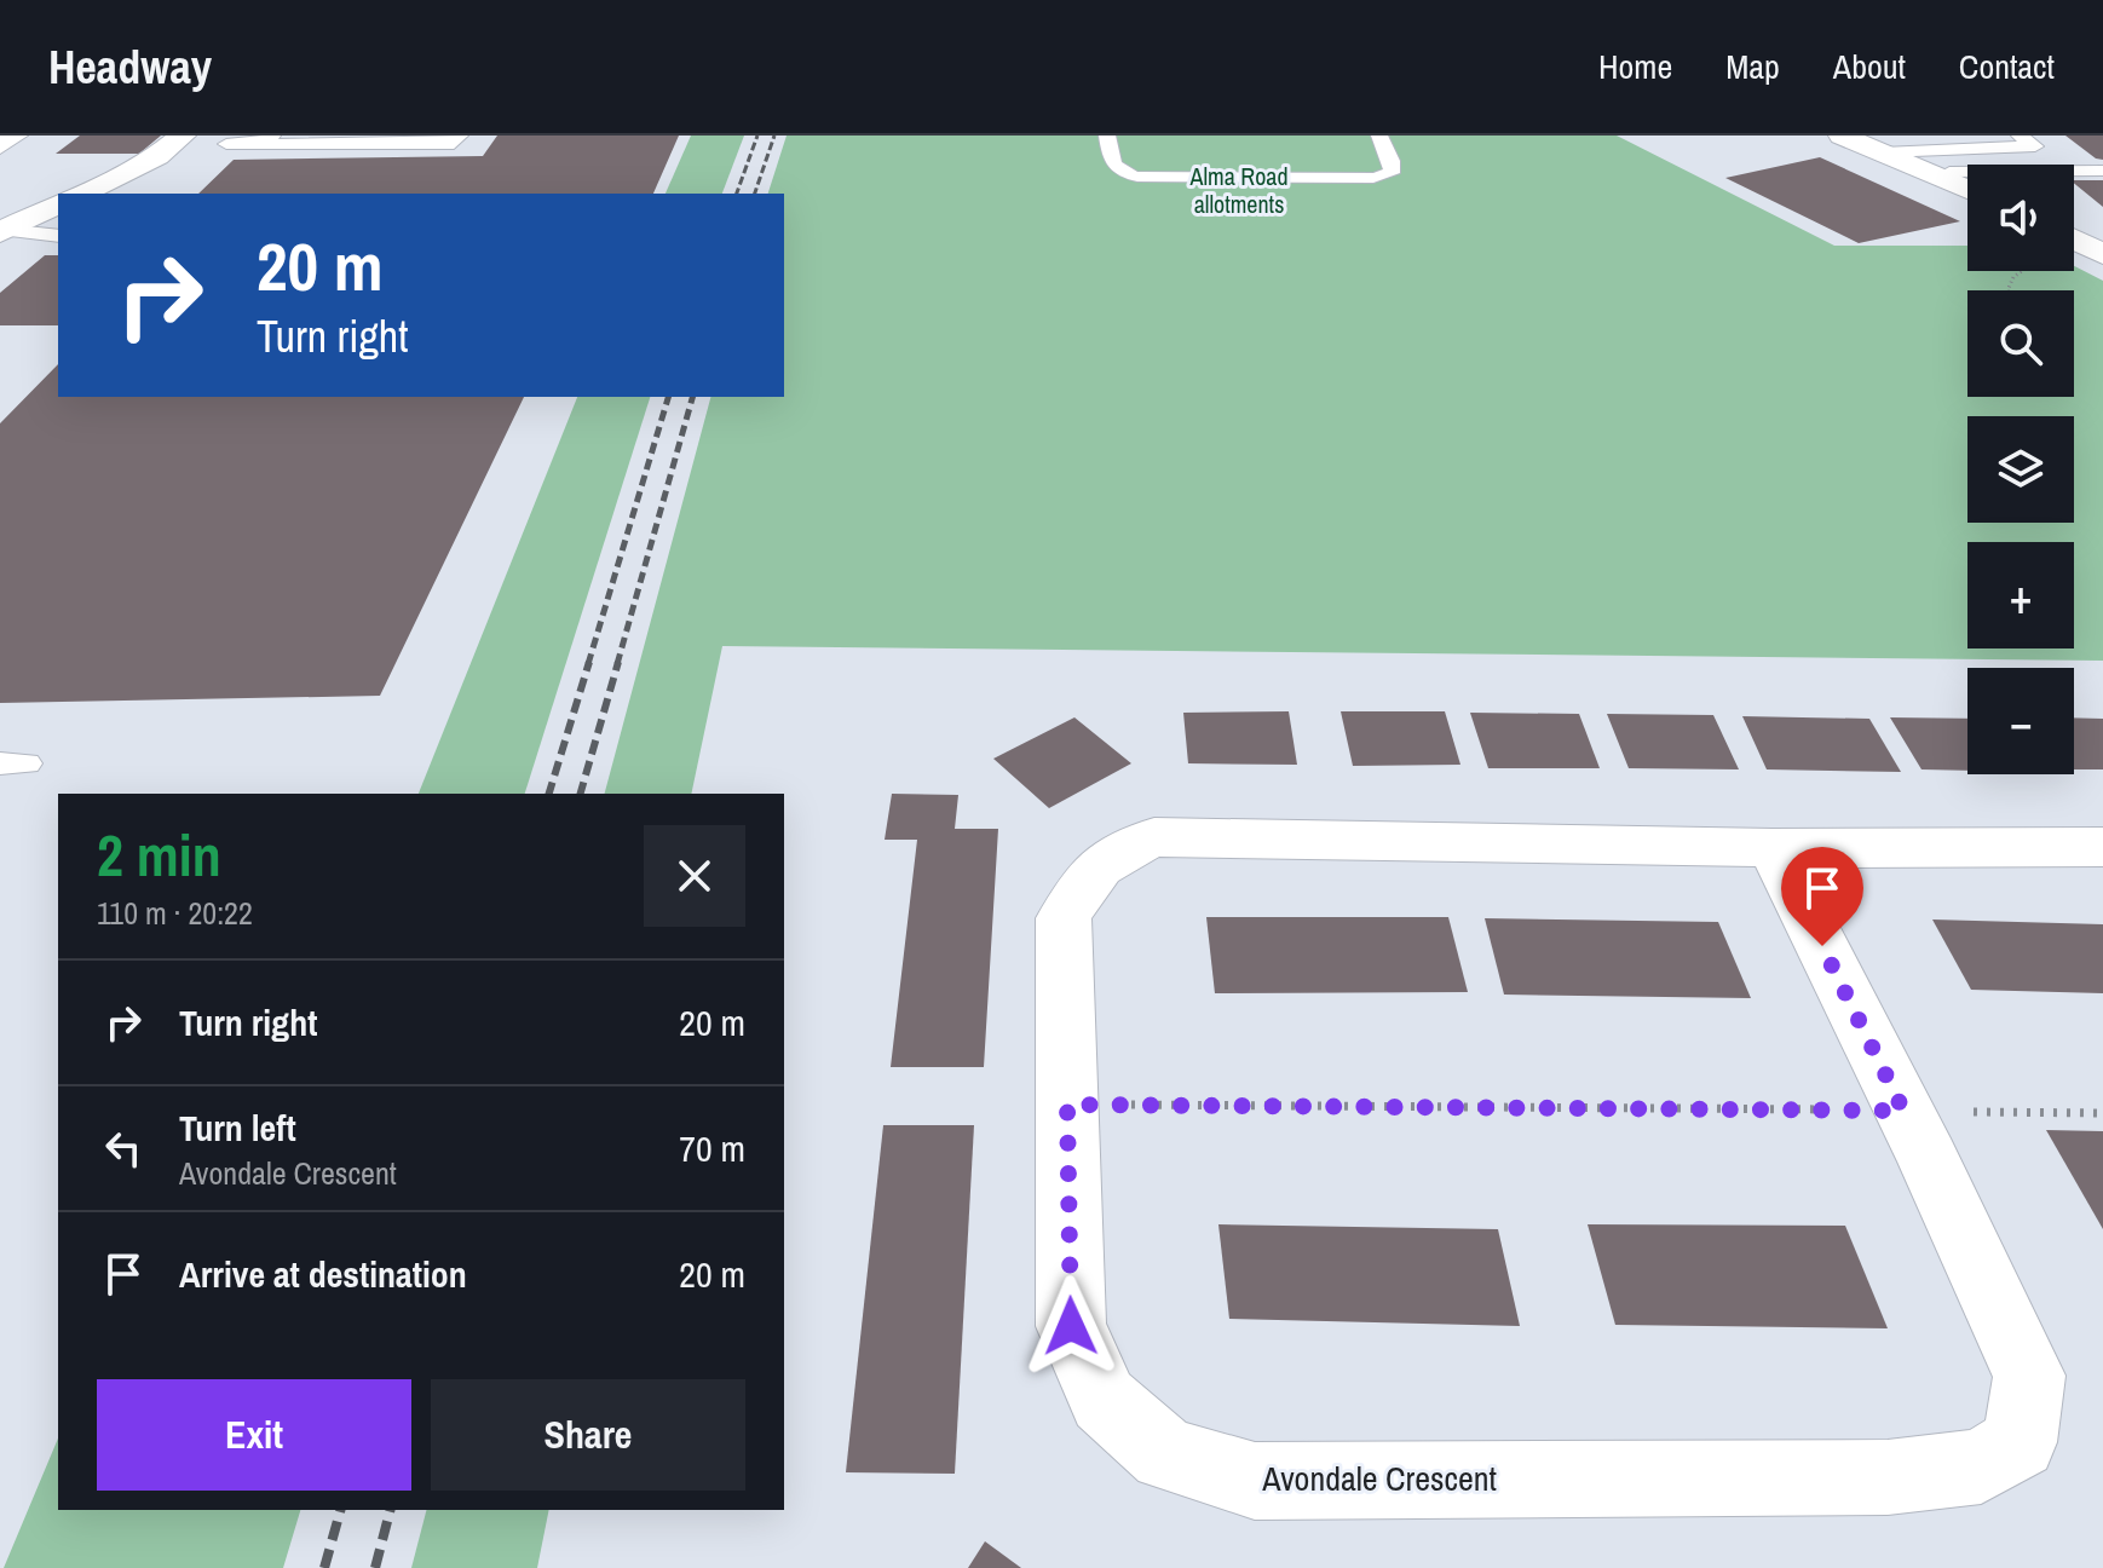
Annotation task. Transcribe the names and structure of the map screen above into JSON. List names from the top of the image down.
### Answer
{
  "streets": {
    "street": ["Avondale Crescent"]
  },
  "parks": ["Alma Road allotments"],
  "page": {
    "header": "Headway",
    "nav": [
      "Home",
      "Map",
      "About",
      "Contact"
    ],
    "map_buttons": ["+", "−"],
    "turn": ["20 m", "Turn right"],
    "heading": ["2 min", "110 m · 20:22"],
    "list": [
      {
        "name": "Turn right",
        "value": "20 m"
      },
      {
        "name": "Turn left",
        "note": "Avondale Crescent",
        "value": "70 m"
      },
      {
        "name": "Arrive at destination",
        "value": "20 m"
      }
    ],
    "buttons": ["Exit", "Share"]
  }
}
